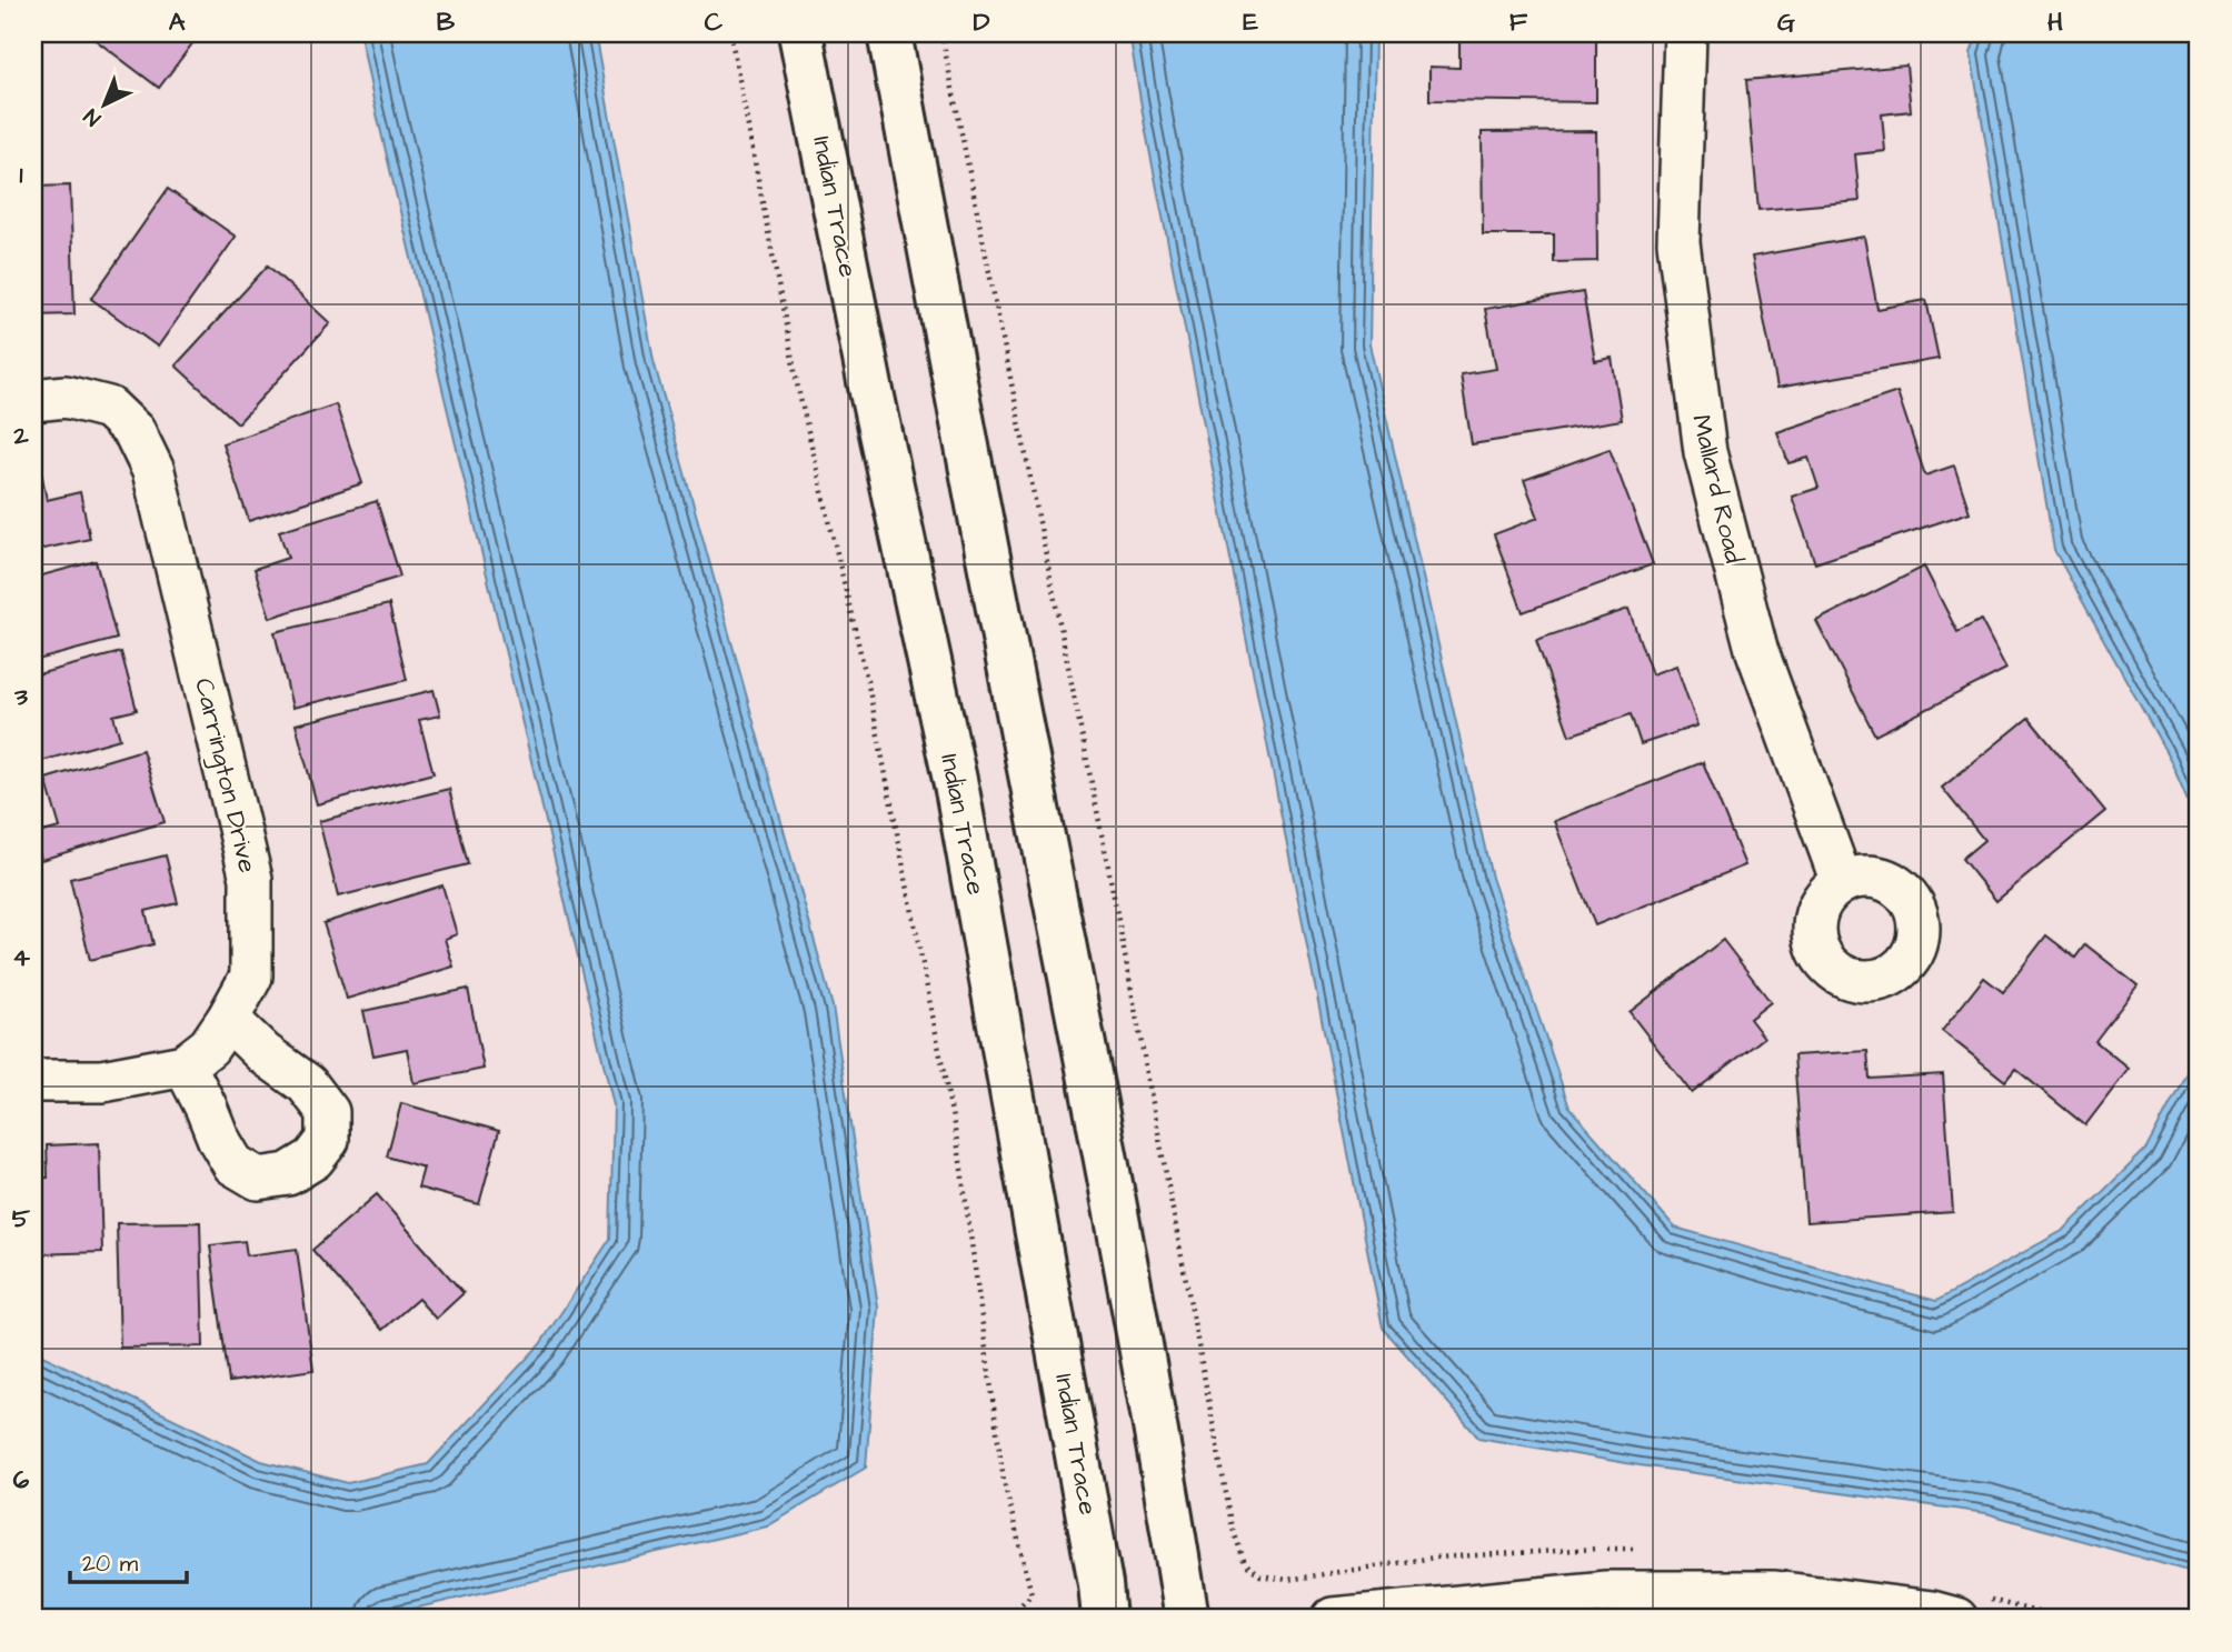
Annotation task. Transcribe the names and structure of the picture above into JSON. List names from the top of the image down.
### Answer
{
  "streets": {
    "main road": ["Indian Trace"],
    "street": ["Mallard Road", "Carrington Drive"]
  },
  "scale_bar": "20 m",
  "north": "bottom left",
  "grid": {
    "columns": [
      "A",
      "B",
      "C",
      "D",
      "E",
      "F",
      "G",
      "H"
    ],
    "rows": [
      "1",
      "2",
      "3",
      "4",
      "5",
      "6"
    ]
  }
}
